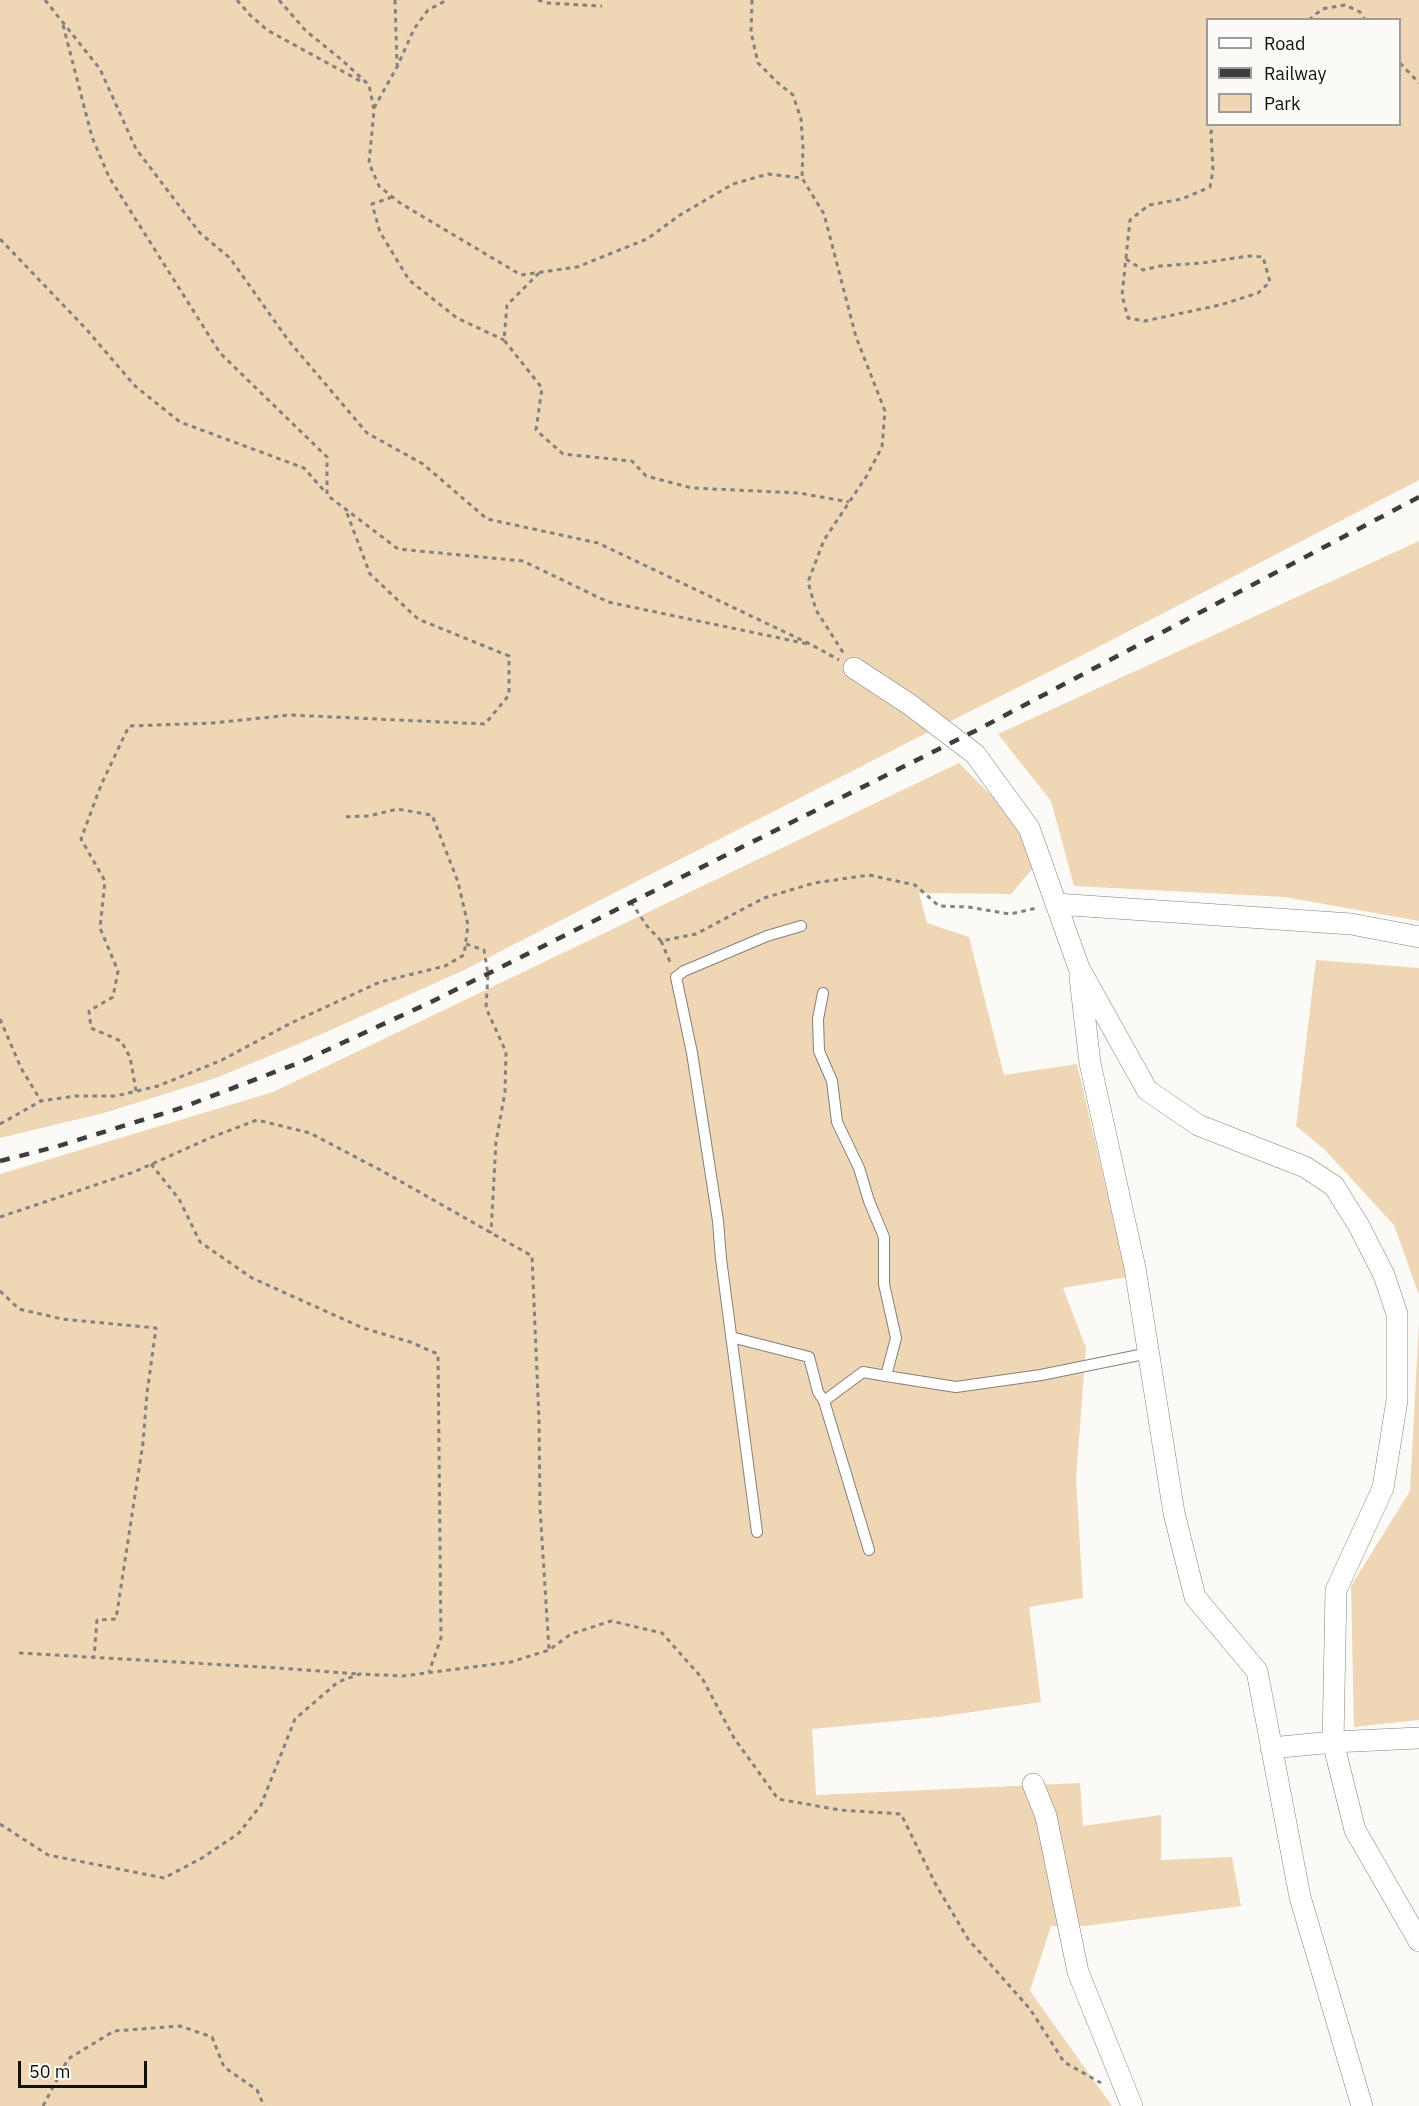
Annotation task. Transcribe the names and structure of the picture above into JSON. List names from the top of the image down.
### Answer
{
  "legend": ["Road", "Railway", "Park"],
  "scale_bar": "50 m"
}
